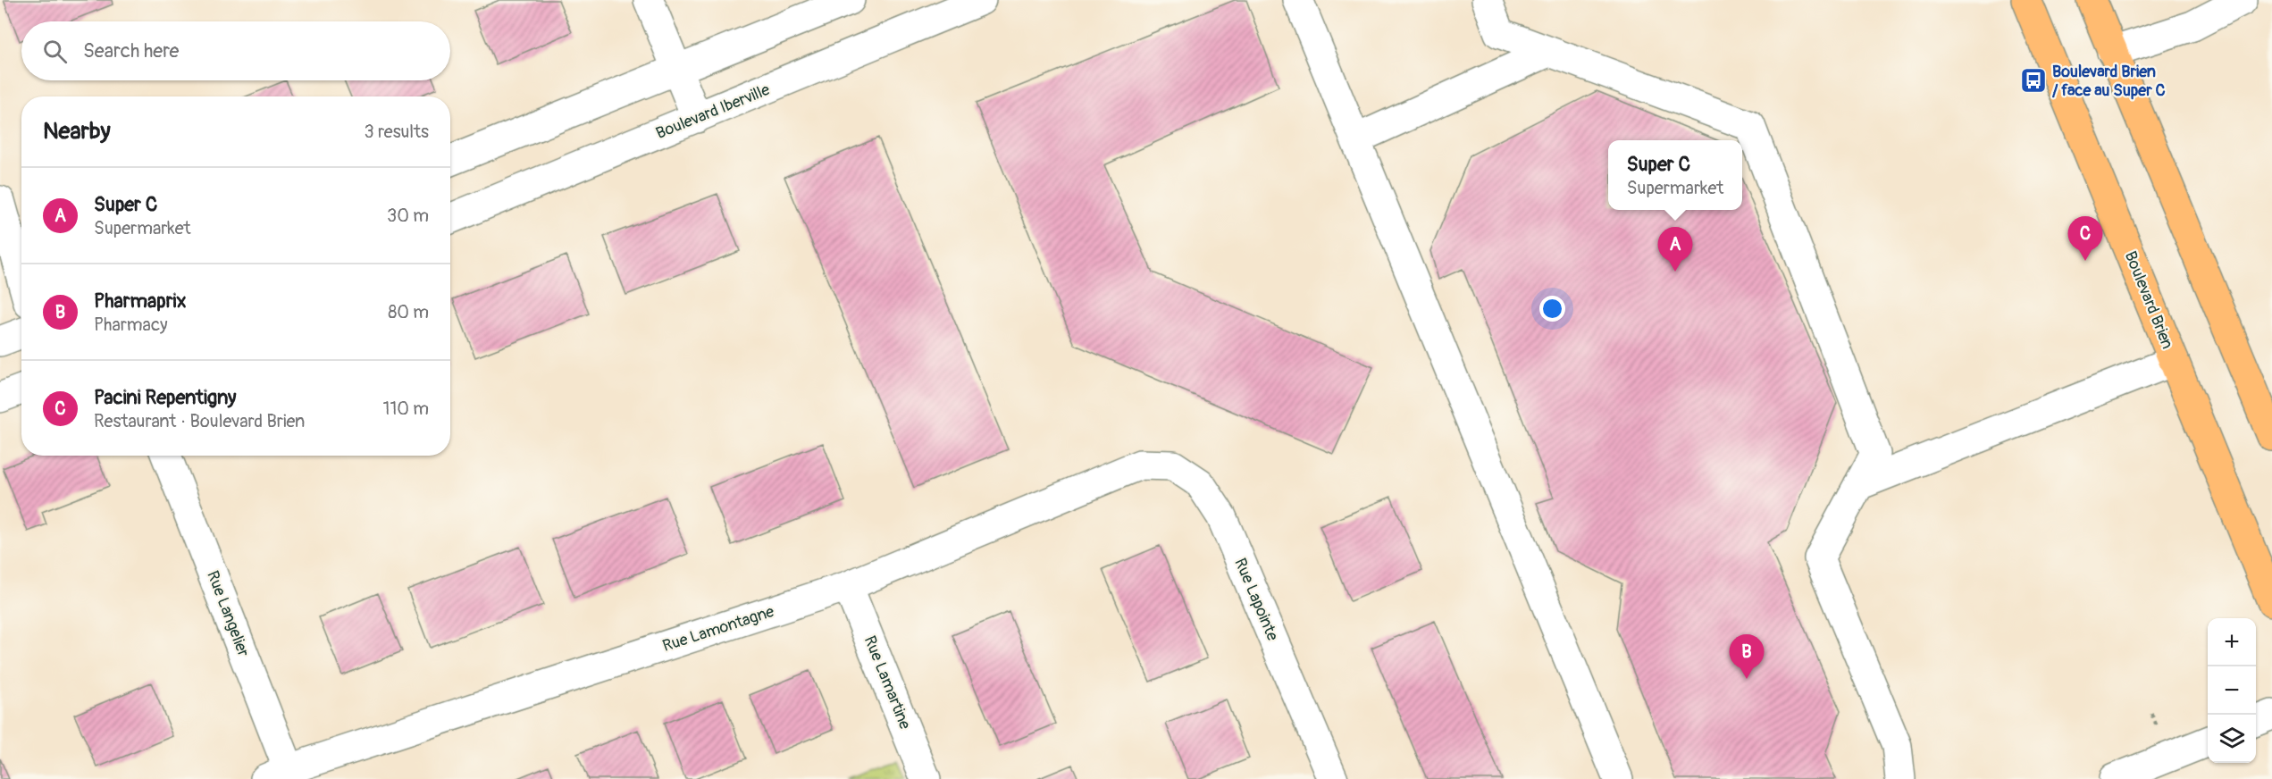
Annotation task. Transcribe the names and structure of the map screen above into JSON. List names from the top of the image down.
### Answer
{
  "streets": {
    "main road": ["Boulevard Brien"],
    "street": [
      "Boulevard Iberville",
      "Rue Lapointe",
      "Rue Langelier",
      "Rue Lamontagne",
      "Rue Lamartine"
    ]
  },
  "crossings": [
    ["Rue Lapointe", "Rue Lamontagne"],
    ["Rue Langelier", "Rue Lamontagne"],
    ["Rue Lamontagne", "Rue Lamartine"]
  ],
  "places": {
    "bus stop": ["Boulevard Brien / face au Super C"]
  },
  "page": {
    "search": "Search here",
    "heading": ["Nearby", "3 results"],
    "popup": ["Super C", "Supermarket"],
    "list": [
      {
        "mark": "A",
        "name": "Super C",
        "note": "Supermarket",
        "value": "30 m"
      },
      {
        "mark": "B",
        "name": "Pharmaprix",
        "note": "Pharmacy",
        "value": "80 m"
      },
      {
        "mark": "C",
        "name": "Pacini Repentigny",
        "note": "Restaurant · Boulevard Brien",
        "value": "110 m"
      }
    ],
    "pins": ["C", "A", "B"],
    "map_buttons": ["+", "−"]
  }
}
